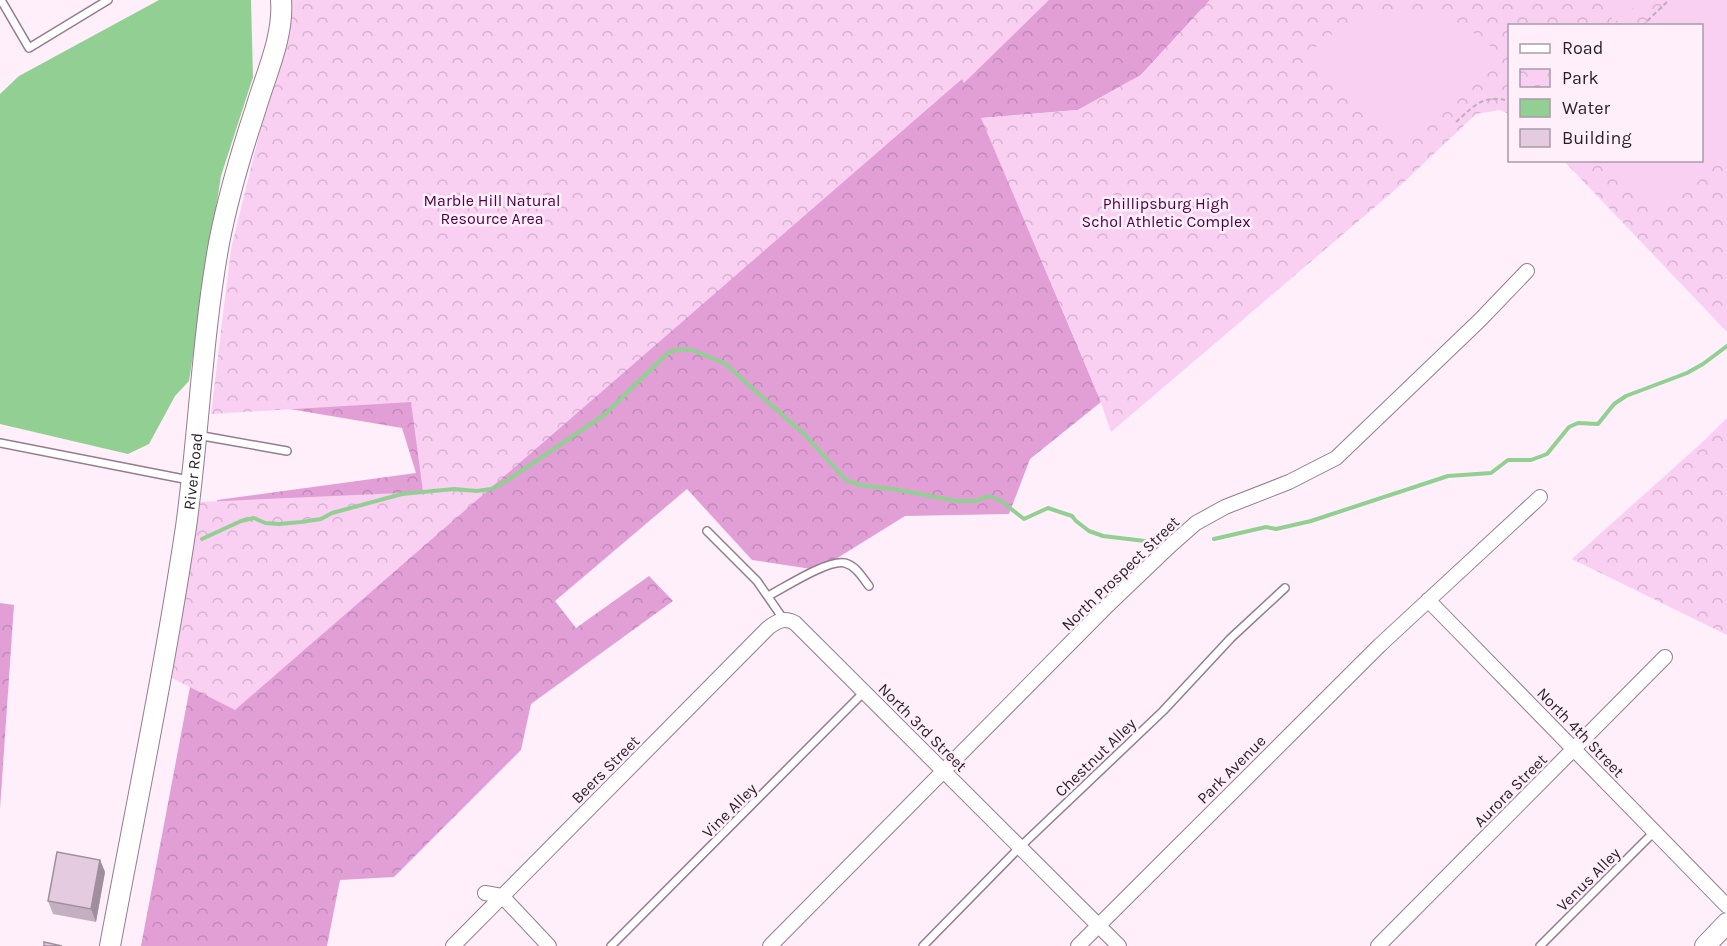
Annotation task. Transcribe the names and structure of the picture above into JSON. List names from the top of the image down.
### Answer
{
  "streets": {
    "street": [
      "River Road",
      "North Prospect Street",
      "North 3rd Street",
      "North 4th Street",
      "Beers Street",
      "Park Avenue",
      "Aurora Street"
    ],
    "lane": ["Chestnut Alley", "Vine Alley", "Venus Alley"]
  },
  "crossings": [
    ["North Prospect Street", "North 3rd Street"],
    ["North 3rd Street", "Chestnut Alley"],
    ["North 3rd Street", "Beers Street"],
    ["North 3rd Street", "Park Avenue"],
    ["North 3rd Street", "Vine Alley"],
    ["North 4th Street", "Park Avenue"],
    ["North 4th Street", "Aurora Street"],
    ["North 4th Street", "Venus Alley"]
  ],
  "parks": ["Marble Hill Natural Resource Area", "Phillipsburg High Schol Athletic Complex"],
  "legend": [
    "Road",
    "Park",
    "Water",
    "Building"
  ]
}
